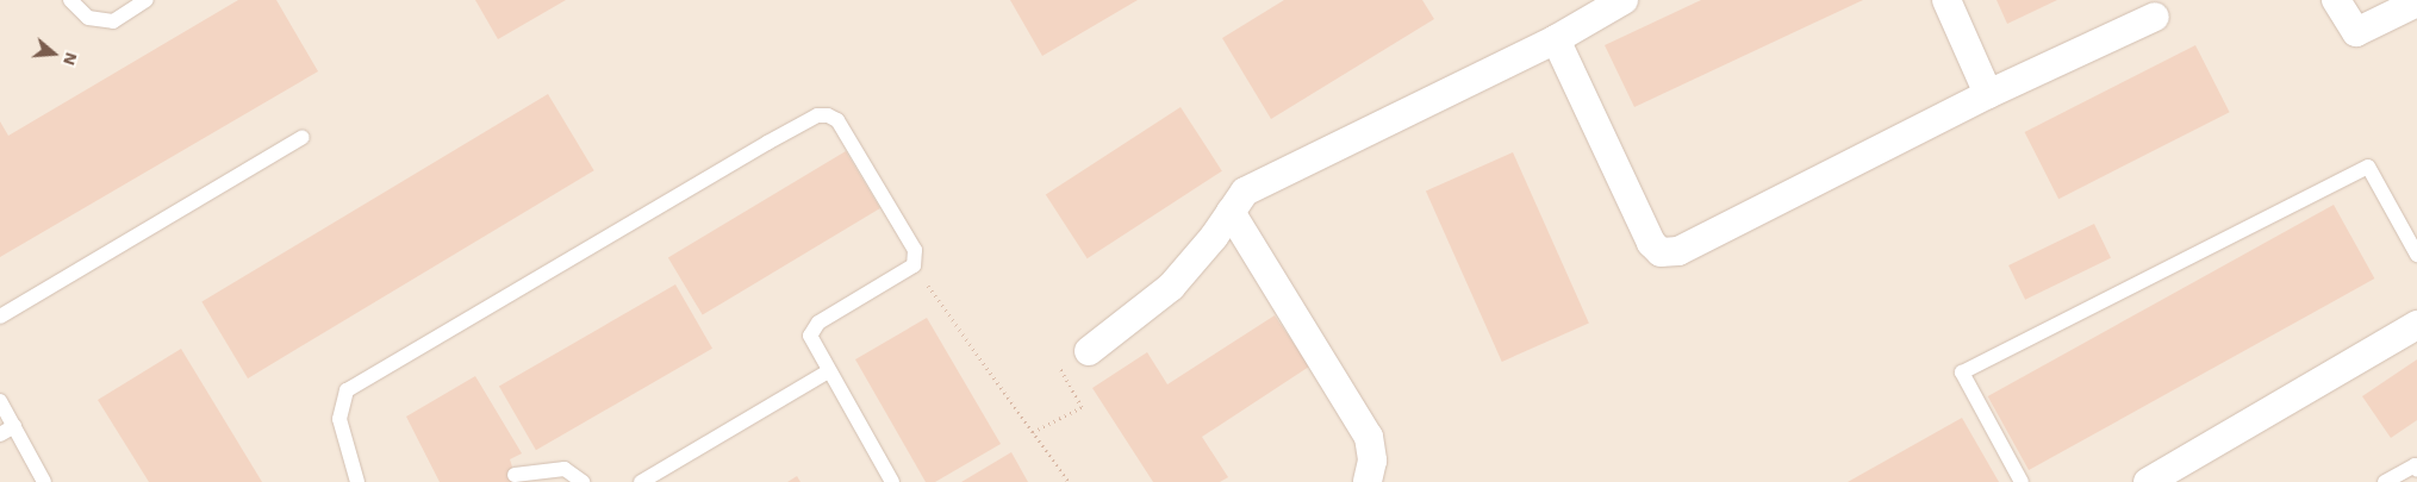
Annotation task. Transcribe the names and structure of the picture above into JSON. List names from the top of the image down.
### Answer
{
  "north": "right"
}
